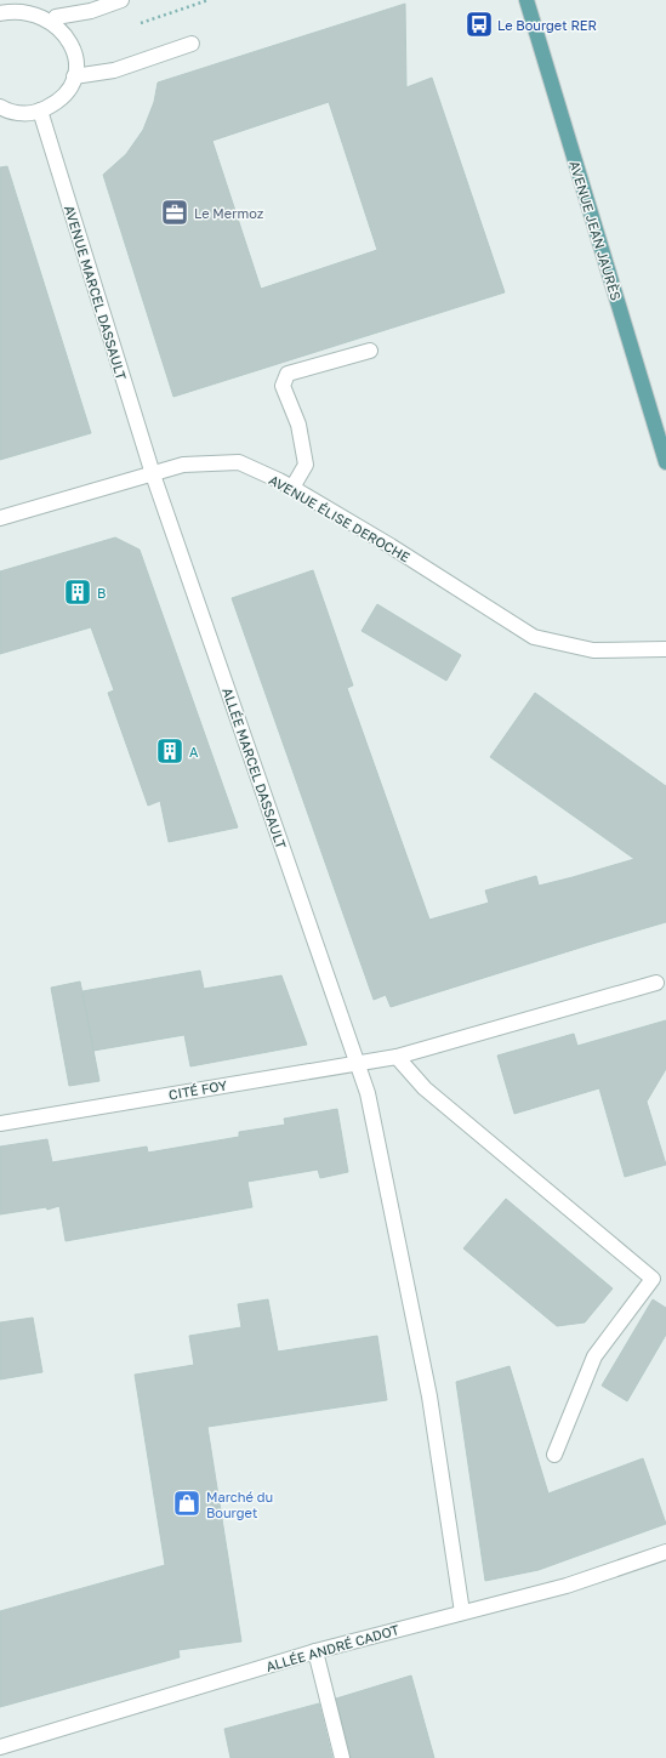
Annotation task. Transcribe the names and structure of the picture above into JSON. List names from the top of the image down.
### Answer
{
  "streets": {
    "main road": ["AVENUE JEAN JAURÈS"],
    "street": [
      "AVENUE MARCEL DASSAULT",
      "AVENUE ÉLISE DEROCHE",
      "ALLÉE MARCEL DASSAULT",
      "CITÉ FOY",
      "ALLÉE ANDRÉ CADOT"
    ]
  },
  "crossings": [
    ["AVENUE MARCEL DASSAULT", "AVENUE ÉLISE DEROCHE"],
    ["AVENUE MARCEL DASSAULT", "ALLÉE MARCEL DASSAULT"],
    ["AVENUE ÉLISE DEROCHE", "ALLÉE MARCEL DASSAULT"],
    ["ALLÉE MARCEL DASSAULT", "CITÉ FOY"],
    ["ALLÉE MARCEL DASSAULT", "ALLÉE ANDRÉ CADOT"]
  ],
  "places": {
    "bus stop": ["Le Bourget RER"],
    "office": ["Le Mermoz"],
    "building": ["B", "A"],
    "shop": ["Marché du Bourget"]
  }
}
